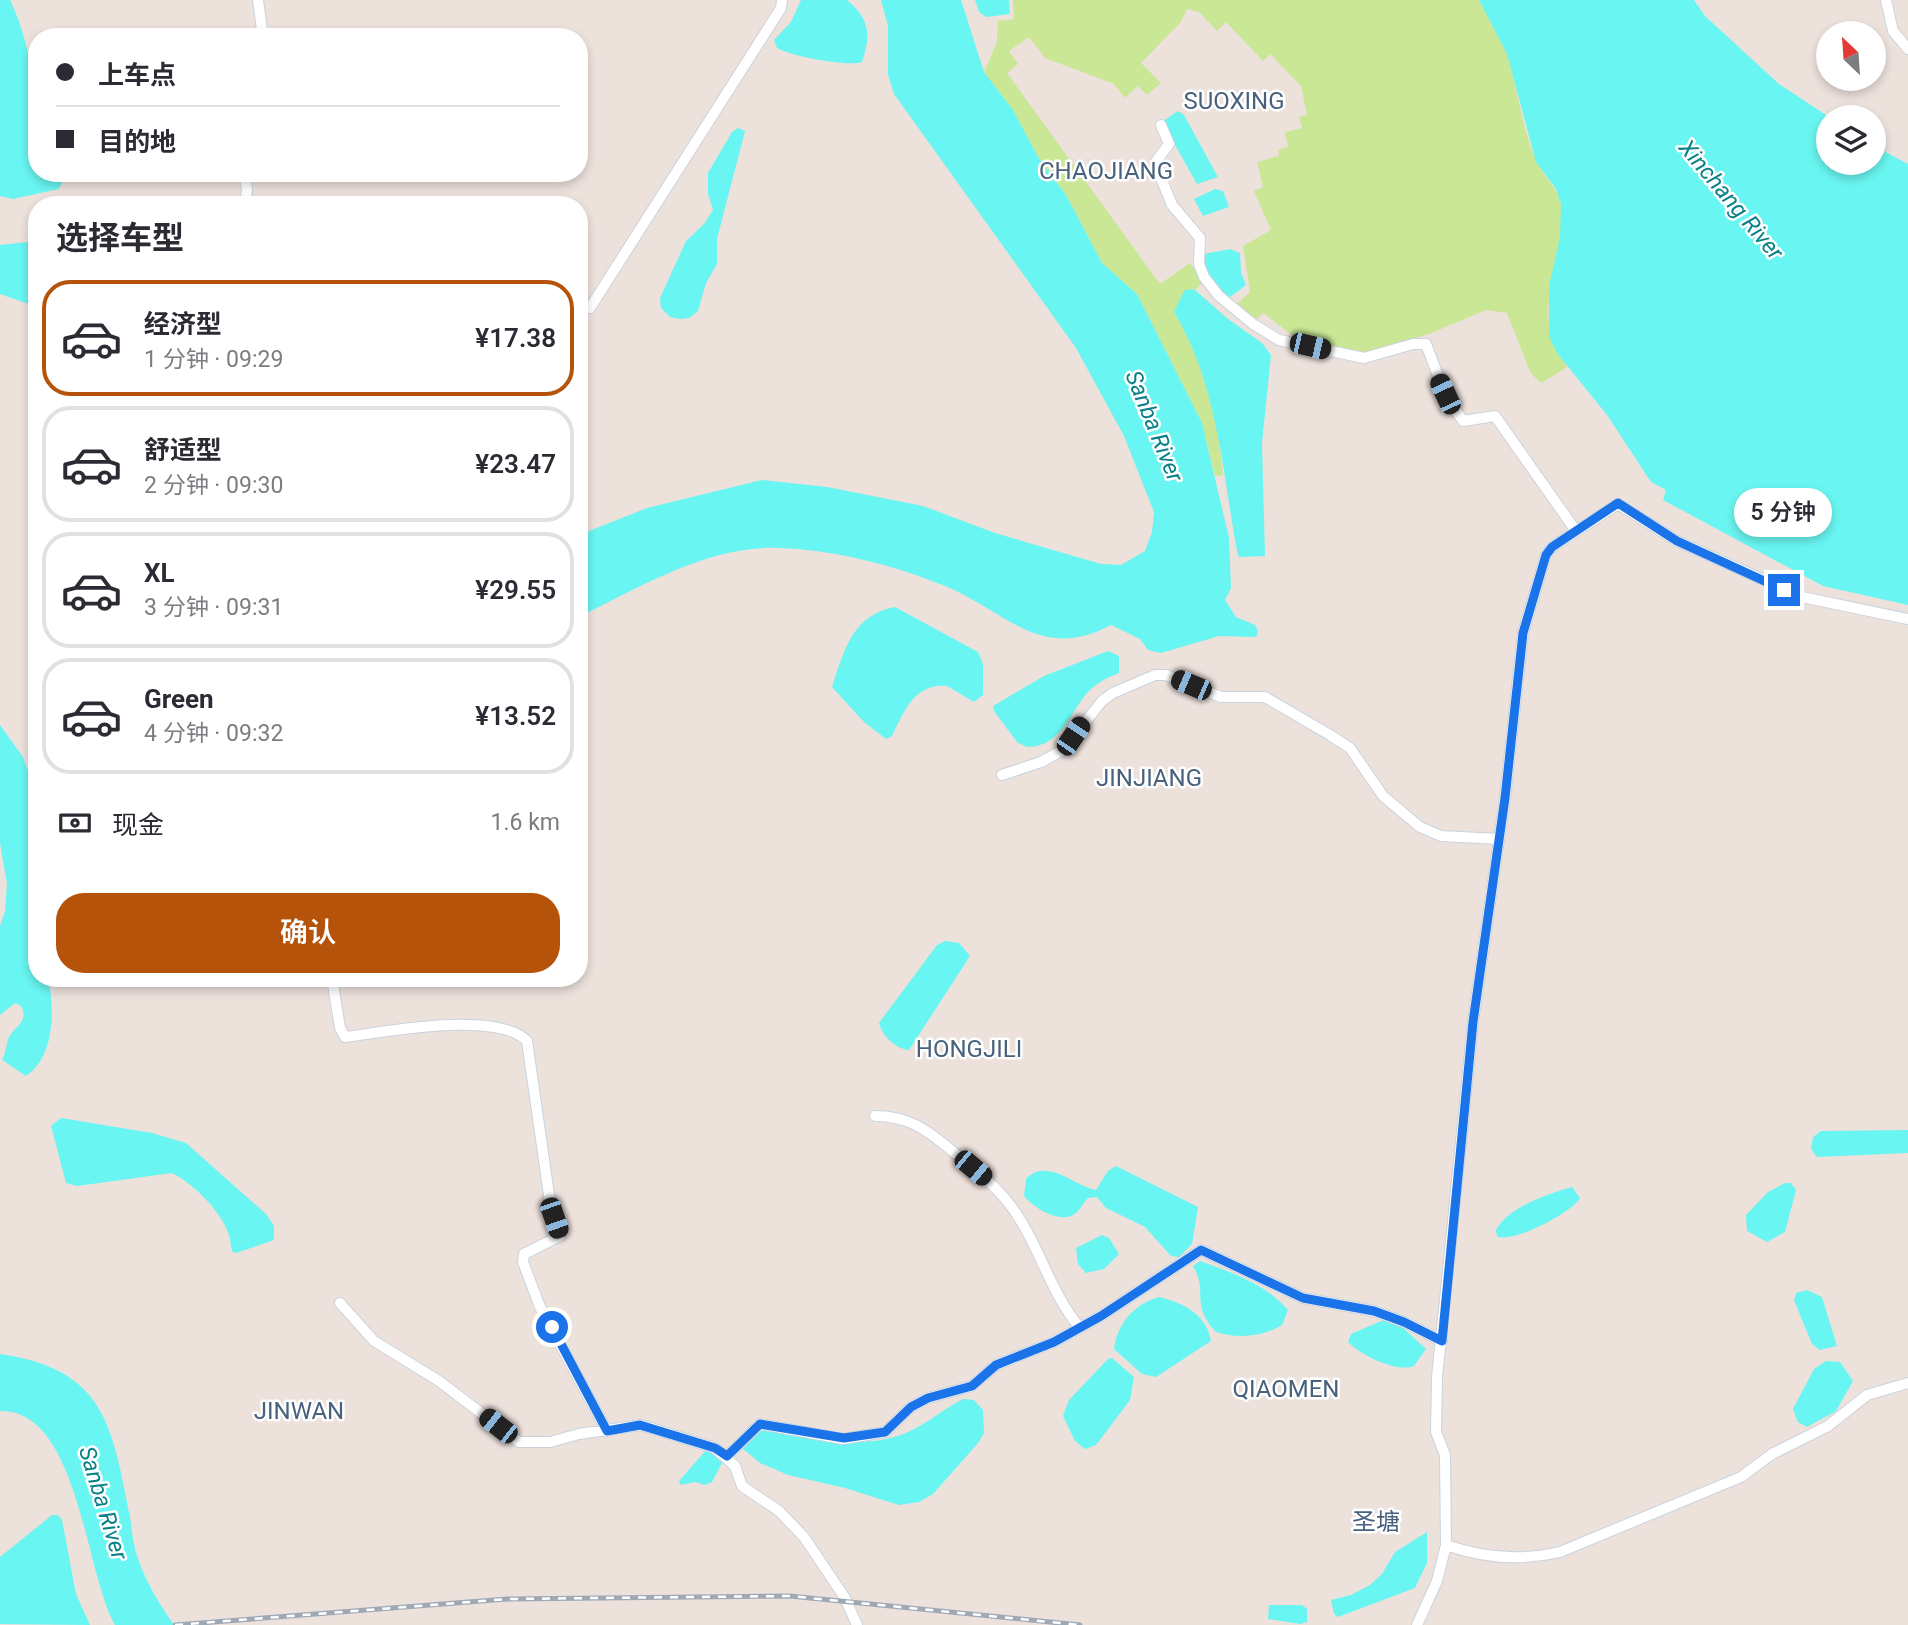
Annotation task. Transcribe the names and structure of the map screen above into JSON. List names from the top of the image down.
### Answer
{
  "districts": [
    "SUOXING",
    "CHAOJIANG",
    "JINJIANG",
    "HONGJILI",
    "QIAOMEN",
    "JINWAN",
    "圣塘"
  ],
  "water": ["Xinchang River", "Sanba River"],
  "north": "top left",
  "page": {
    "banner": ["上车点", "目的地"],
    "heading": "选择车型",
    "list": [
      {
        "name": "经济型",
        "note": "1 分钟 · 09:29",
        "value": "¥17.38"
      },
      {
        "name": "舒适型",
        "note": "2 分钟 · 09:30",
        "value": "¥23.47"
      },
      {
        "name": "XL",
        "note": "3 分钟 · 09:31",
        "value": "¥29.55"
      },
      {
        "name": "Green",
        "note": "4 分钟 · 09:32",
        "value": "¥13.52"
      }
    ],
    "bubble": "5 分钟",
    "pay": ["现金", "1.6 km"],
    "buttons": "确认"
  }
}
